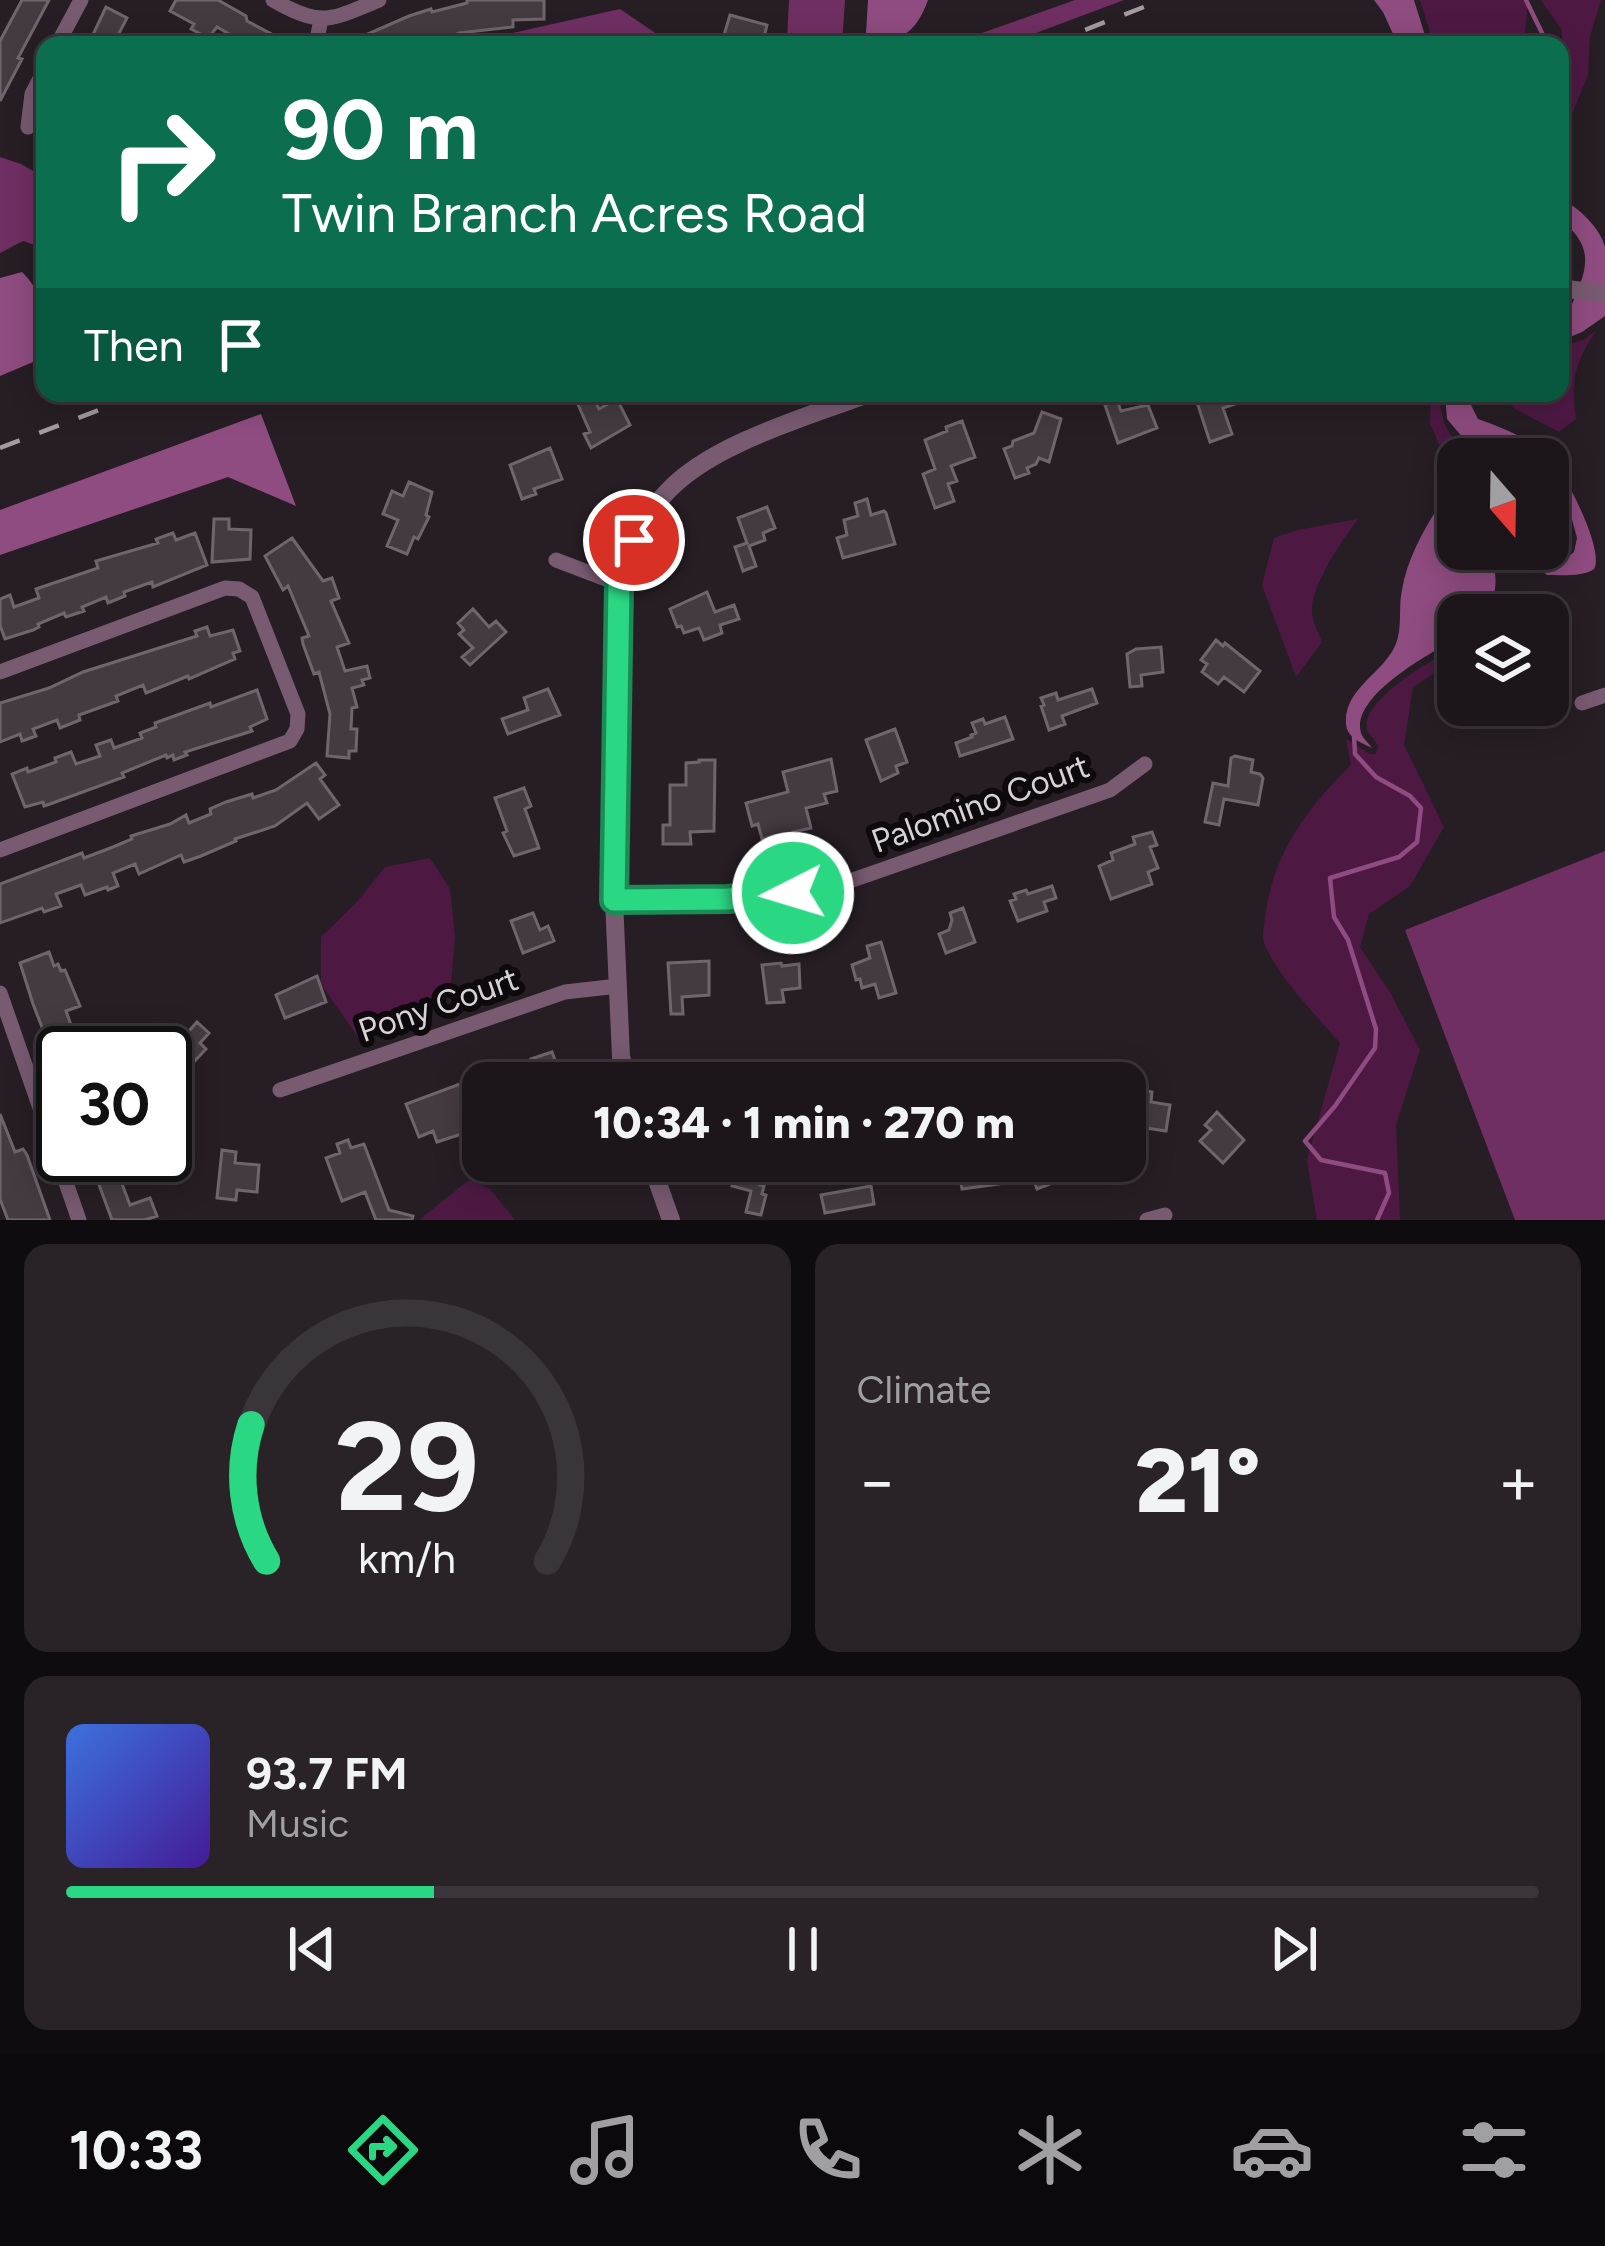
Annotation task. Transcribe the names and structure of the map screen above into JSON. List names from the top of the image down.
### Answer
{
  "streets": {
    "street": ["Palomino Court", "Pony Court"]
  },
  "north": "bottom",
  "page": {
    "turn": ["90 m", "Twin Branch Acres Road"],
    "then": "Then",
    "limit": "30",
    "trip": "10:34 · 1 min · 270 m",
    "tile": "Climate",
    "heat": ["−", "21°", "+"],
    "song": ["93.7 FM", "Music"],
    "tabs": "10:33",
    "gauge": ["29", "km/h"]
  }
}
